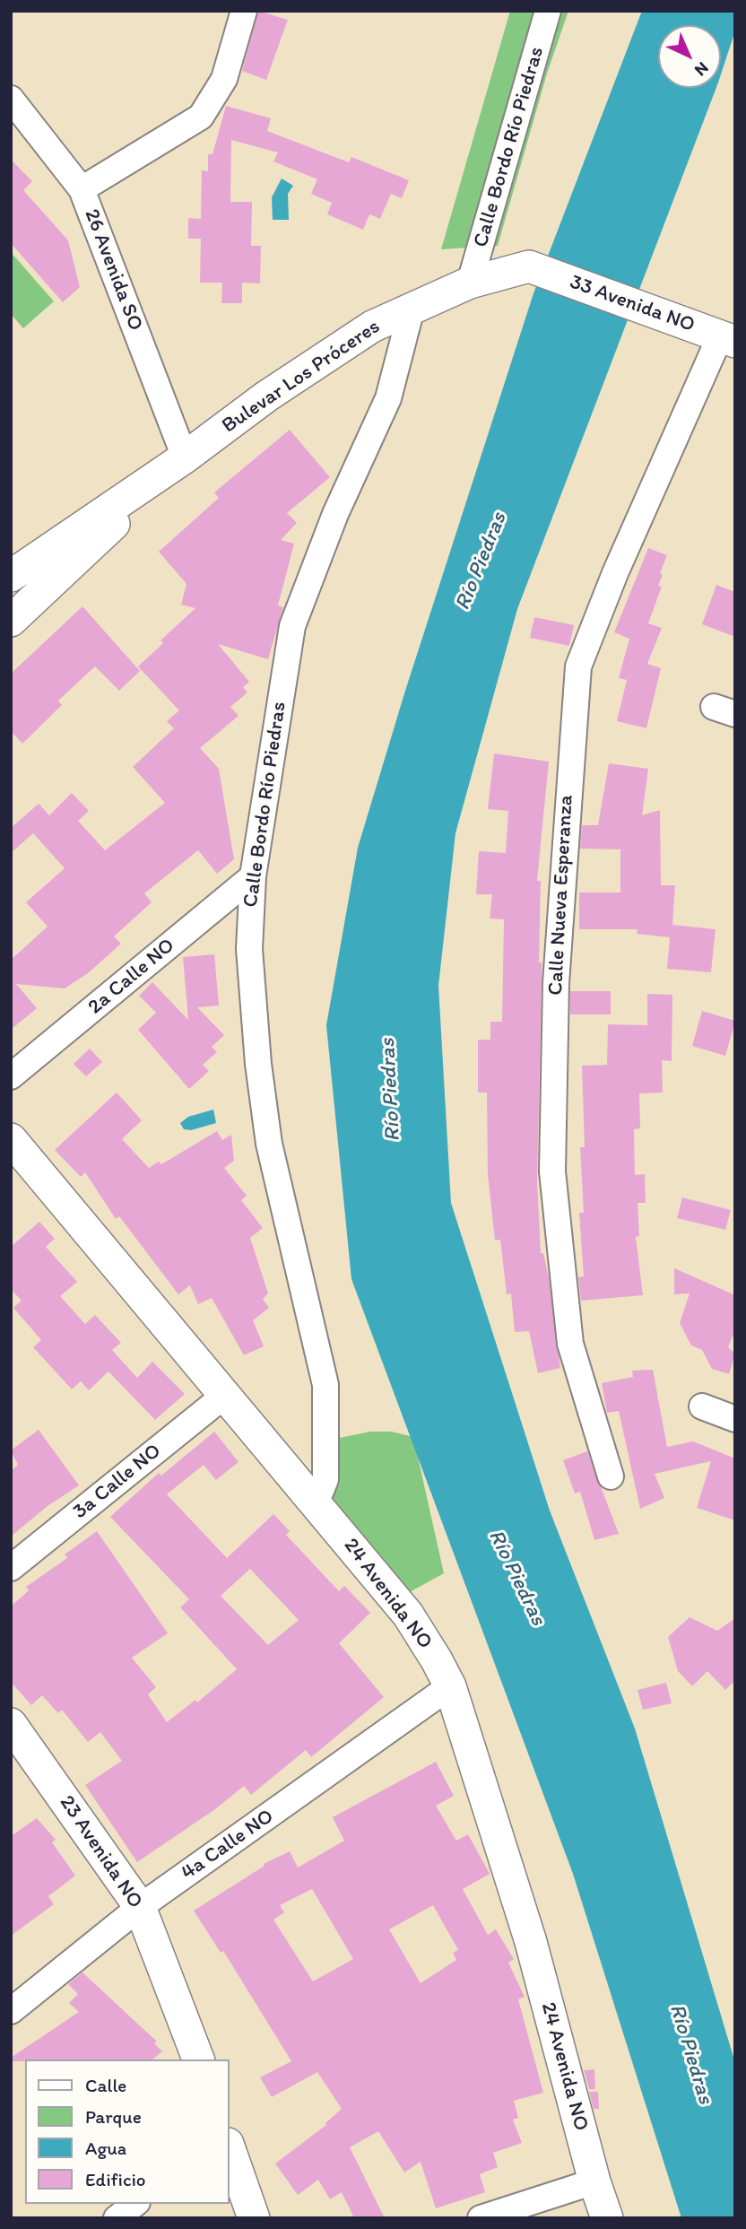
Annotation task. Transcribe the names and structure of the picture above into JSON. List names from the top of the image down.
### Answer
{
  "streets": {
    "street": [
      "Calle Bordo Río Piedras",
      "26 Avenida SO",
      "33 Avenida NO",
      "Bulevar Los Próceres",
      "Calle Nueva Esperanza",
      "2a Calle NO",
      "3a Calle NO",
      "24 Avenida NO",
      "4a Calle NO",
      "23 Avenida NO"
    ]
  },
  "crossings": [
    ["Calle Bordo Río Piedras", "Bulevar Los Próceres"],
    ["Calle Bordo Río Piedras", "2a Calle NO"],
    ["Calle Bordo Río Piedras", "24 Avenida NO"],
    ["26 Avenida SO", "Bulevar Los Próceres"],
    ["33 Avenida NO", "Bulevar Los Próceres"],
    ["33 Avenida NO", "Calle Nueva Esperanza"],
    ["3a Calle NO", "24 Avenida NO"],
    ["24 Avenida NO", "4a Calle NO"],
    ["4a Calle NO", "23 Avenida NO"]
  ],
  "water": ["Río Piedras"],
  "legend": [
    "Calle",
    "Parque",
    "Agua",
    "Edificio"
  ],
  "north": "bottom right"
}
